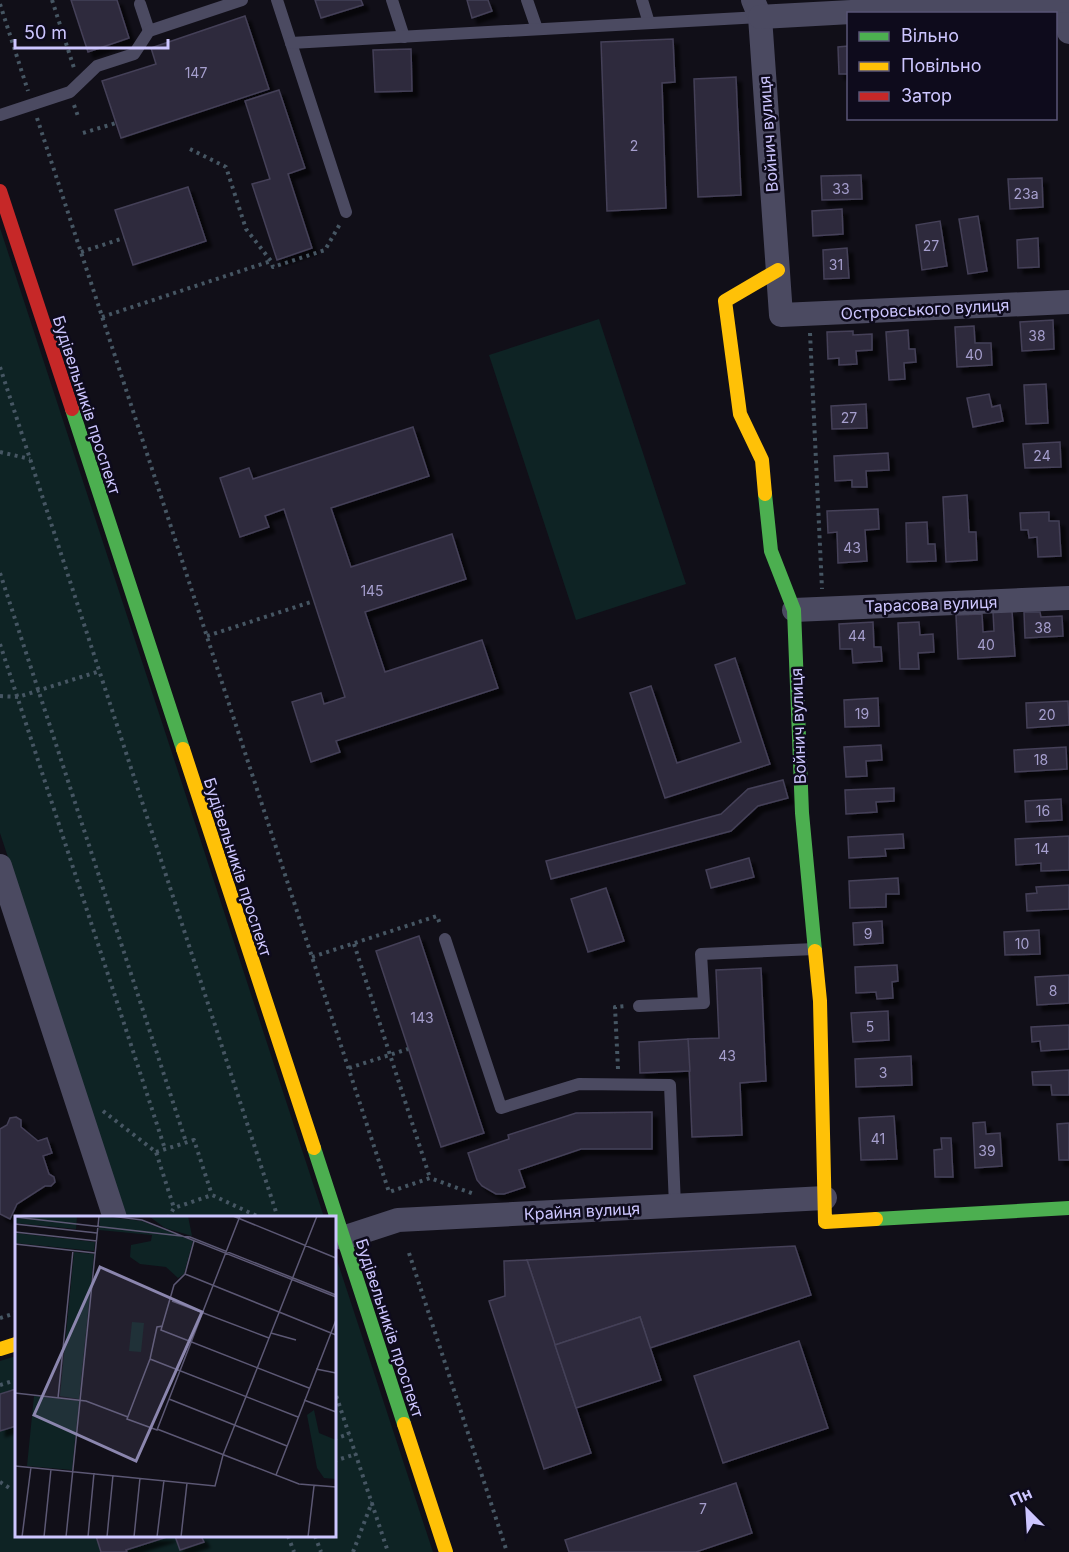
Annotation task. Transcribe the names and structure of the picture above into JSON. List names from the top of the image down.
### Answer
{
  "streets": {
    "main road": ["Войнич вулиця", "Будівельників проспект"],
    "street": ["Островського вулиця", "Тарасова вулиця", "Крайня вулиця"]
  },
  "crossings": [
    ["Войнич вулиця", "Островського вулиця"],
    ["Войнич вулиця", "Тарасова вулиця"],
    ["Войнич вулиця", "Крайня вулиця"],
    ["Будівельників проспект", "Крайня вулиця"]
  ],
  "house_numbers": [
    "147",
    "2",
    "33",
    "23а",
    "27",
    "31",
    "38",
    "40",
    "27",
    "24",
    "43",
    "145",
    "38",
    "44",
    "40",
    "19",
    "20",
    "18",
    "16",
    "14",
    "9",
    "10",
    "8",
    "143",
    "5",
    "43",
    "3",
    "41",
    "39",
    "7"
  ],
  "legend": ["Вільно", "Повільно", "Затор"],
  "scale_bar": "50 m",
  "north": "top left"
}
